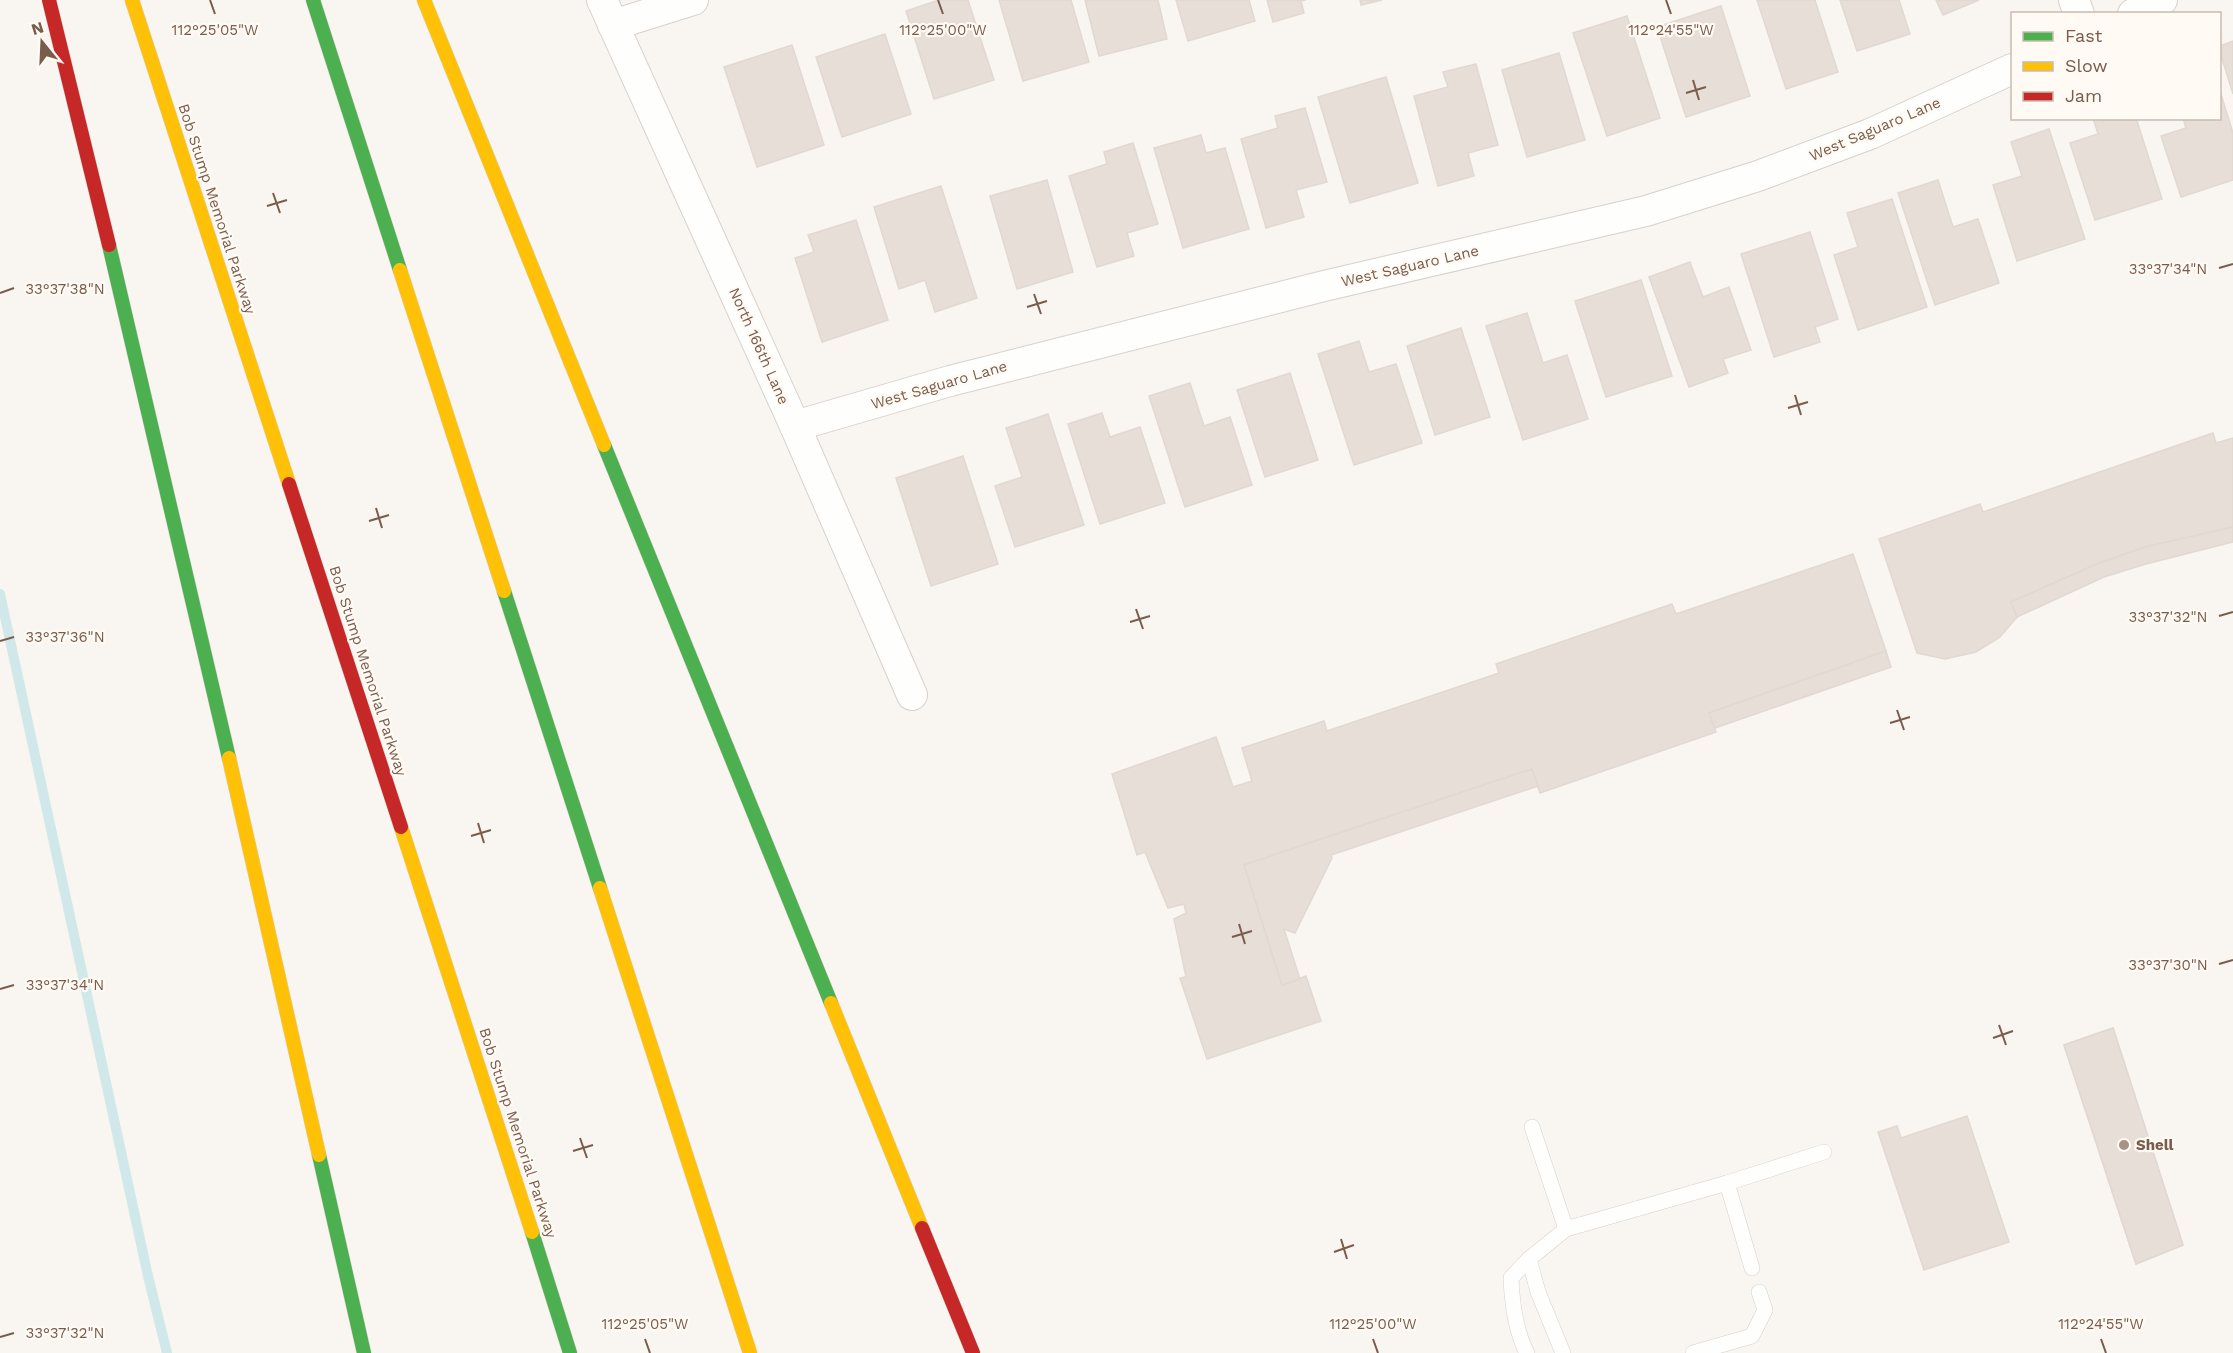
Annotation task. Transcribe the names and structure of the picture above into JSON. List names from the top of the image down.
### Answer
{
  "streets": {
    "highway": ["Bob Stump Memorial Parkway"],
    "street": ["West Saguaro Lane", "North 166th Lane"]
  },
  "crossings": [
    ["West Saguaro Lane", "North 166th Lane"]
  ],
  "places": ["Shell"],
  "legend": ["Fast", "Slow", "Jam"],
  "north": "top",
  "coordinates": [
    "112°25'05\"W",
    "112°25'00\"W",
    "112°24'55\"W",
    "33°37'34\"N",
    "33°37'38\"N",
    "33°37'32\"N",
    "33°37'36\"N",
    "33°37'30\"N"
  ]
}
